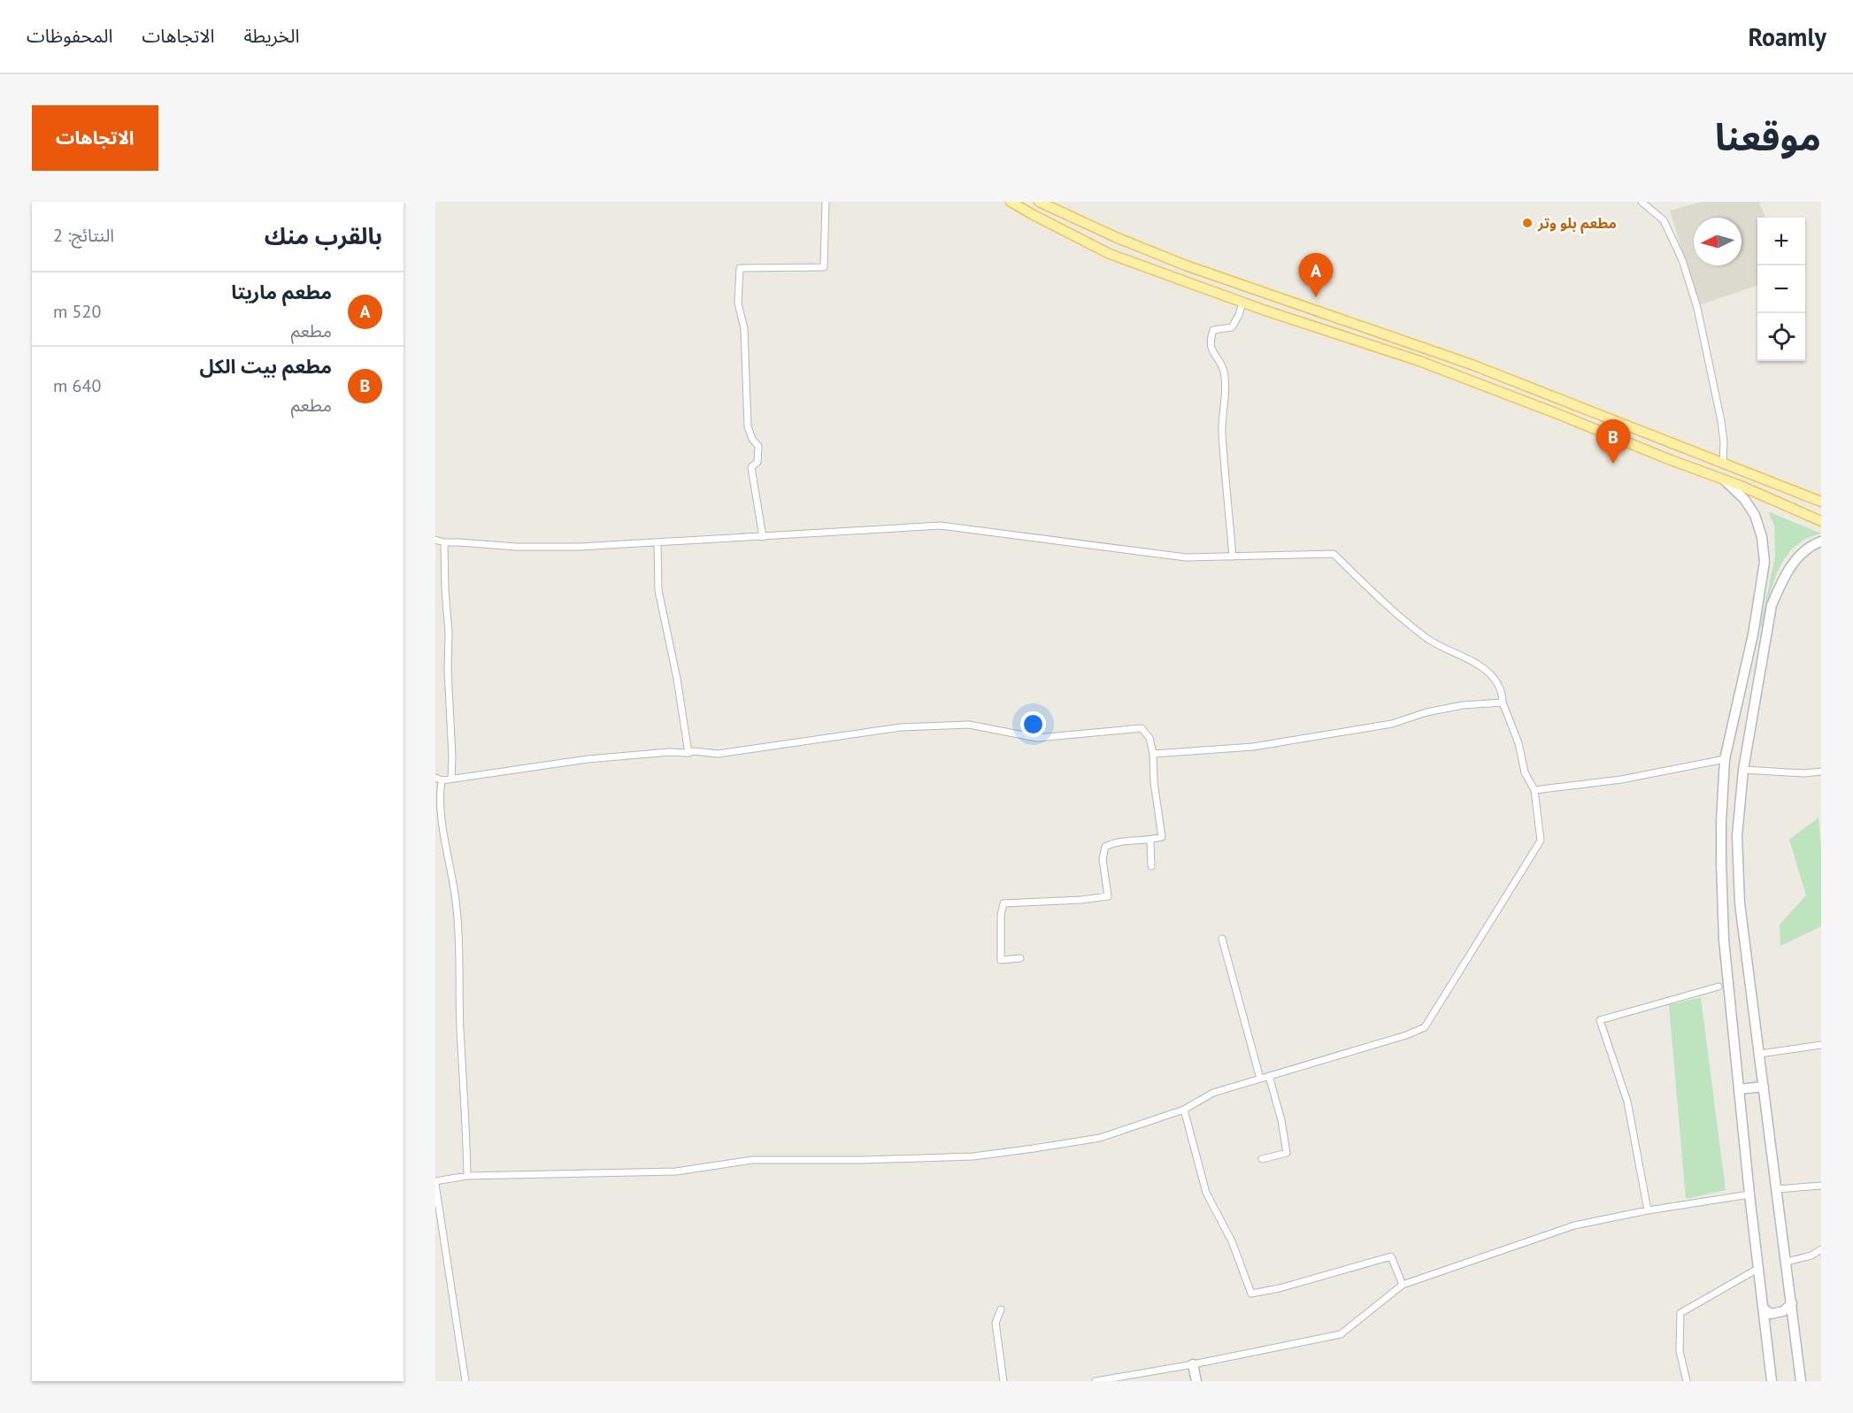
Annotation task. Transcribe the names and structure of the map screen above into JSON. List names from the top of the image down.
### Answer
{
  "places": ["مطعم بلو وتر"],
  "north": "left",
  "page": {
    "header": "Roamly",
    "nav": ["الخريطة", "الاتجاهات", "المحفوظات"],
    "title": "موقعنا",
    "buttons": "الاتجاهات",
    "heading": ["بالقرب منك", "النتائج: 2"],
    "map_buttons": ["+", "−"],
    "pins": ["A", "B"],
    "list": [
      {
        "mark": "A",
        "name": "مطعم ماريتا",
        "note": "مطعم",
        "value": "520 m"
      },
      {
        "mark": "B",
        "name": "مطعم بيت الكل",
        "note": "مطعم",
        "value": "640 m"
      }
    ]
  }
}
